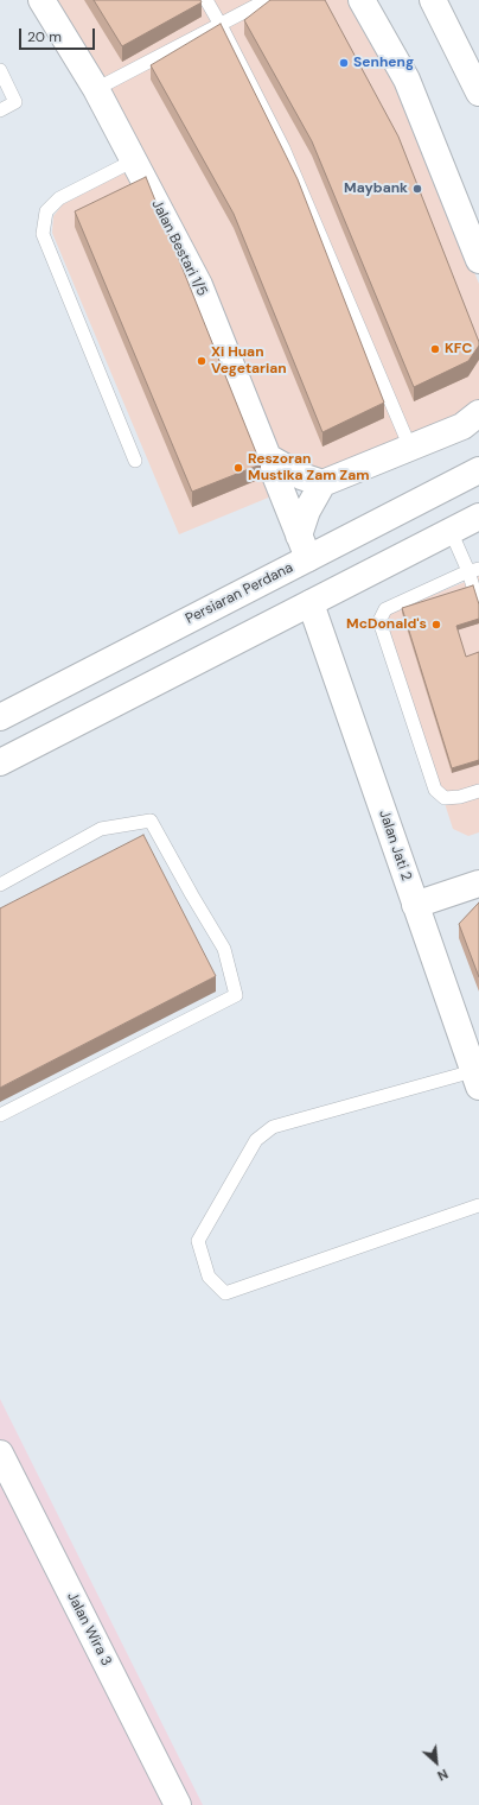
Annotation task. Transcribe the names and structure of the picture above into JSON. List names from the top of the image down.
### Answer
{
  "streets": {
    "street": [
      "Jalan Bestari 1/5",
      "Persiaran Perdana",
      "Jalan Jati 2",
      "Jalan Wira 3"
    ]
  },
  "crossings": [
    ["Jalan Bestari 1/5", "Persiaran Perdana"]
  ],
  "places": [
    "Senheng",
    "Maybank",
    "KFC",
    "Xi Huan Vegetarian",
    "Reszoran Mustika Zam Zam",
    "McDonald's"
  ],
  "scale_bar": "20 m",
  "north": "bottom right"
}
